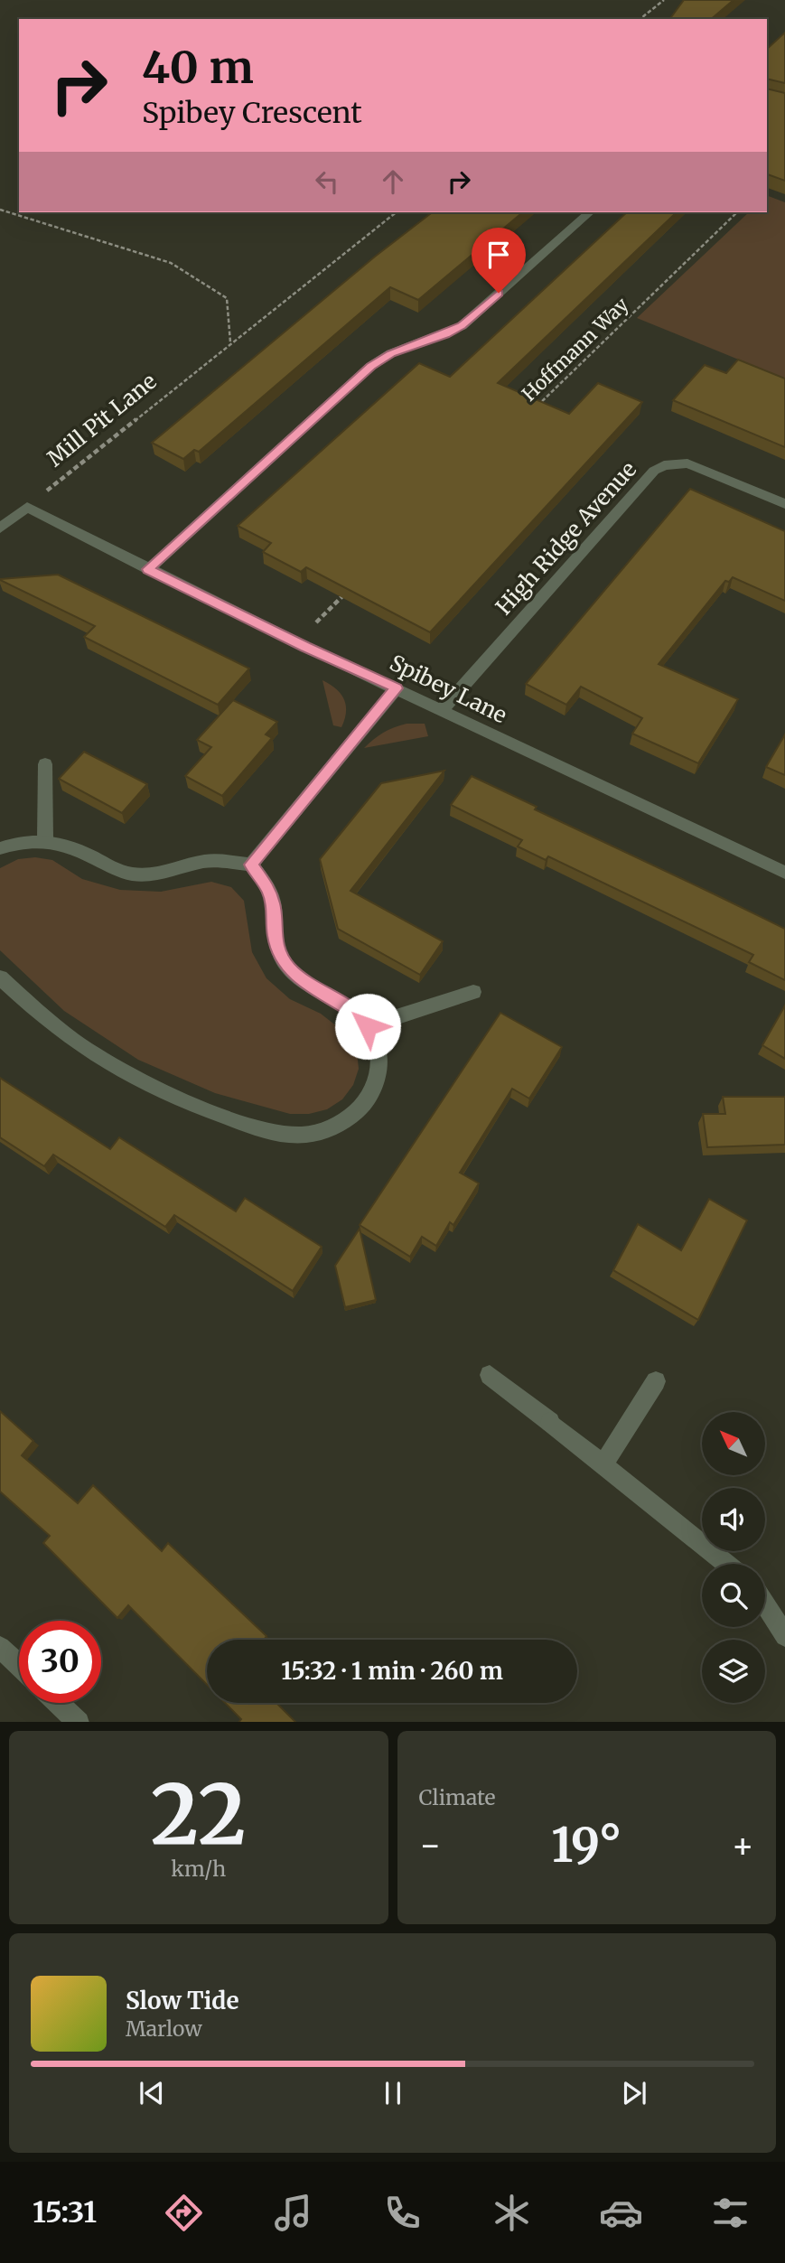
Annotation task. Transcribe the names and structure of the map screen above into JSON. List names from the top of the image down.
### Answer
{
  "streets": {
    "street": ["High Ridge Avenue", "Spibey Lane"],
    "path": ["Hoffmann Way", "Mill Pit Lane"]
  },
  "crossings": [
    ["Mill Pit Lane", "Spibey Lane"],
    ["High Ridge Avenue", "Spibey Lane"]
  ],
  "north": "top left",
  "page": {
    "turn": ["40 m", "Spibey Crescent"],
    "limit": "30",
    "trip": "15:32 · 1 min · 260 m",
    "tile": [
      ["22", "km/h"],
      "Climate"
    ],
    "heat": ["−", "19°", "+"],
    "song": ["Slow Tide", "Marlow"],
    "tabs": "15:31"
  }
}
